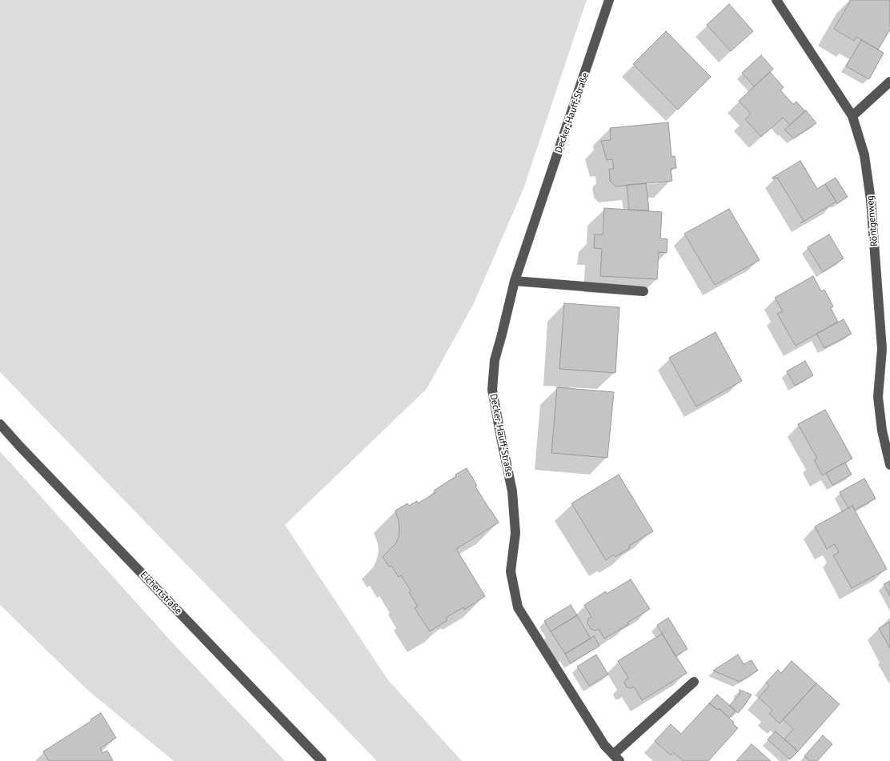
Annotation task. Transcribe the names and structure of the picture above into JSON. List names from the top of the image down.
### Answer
{
  "streets": {
    "street": ["Decker-Hauff-Straße", "Röntgenweg", "Eichertstraße"]
  }
}
